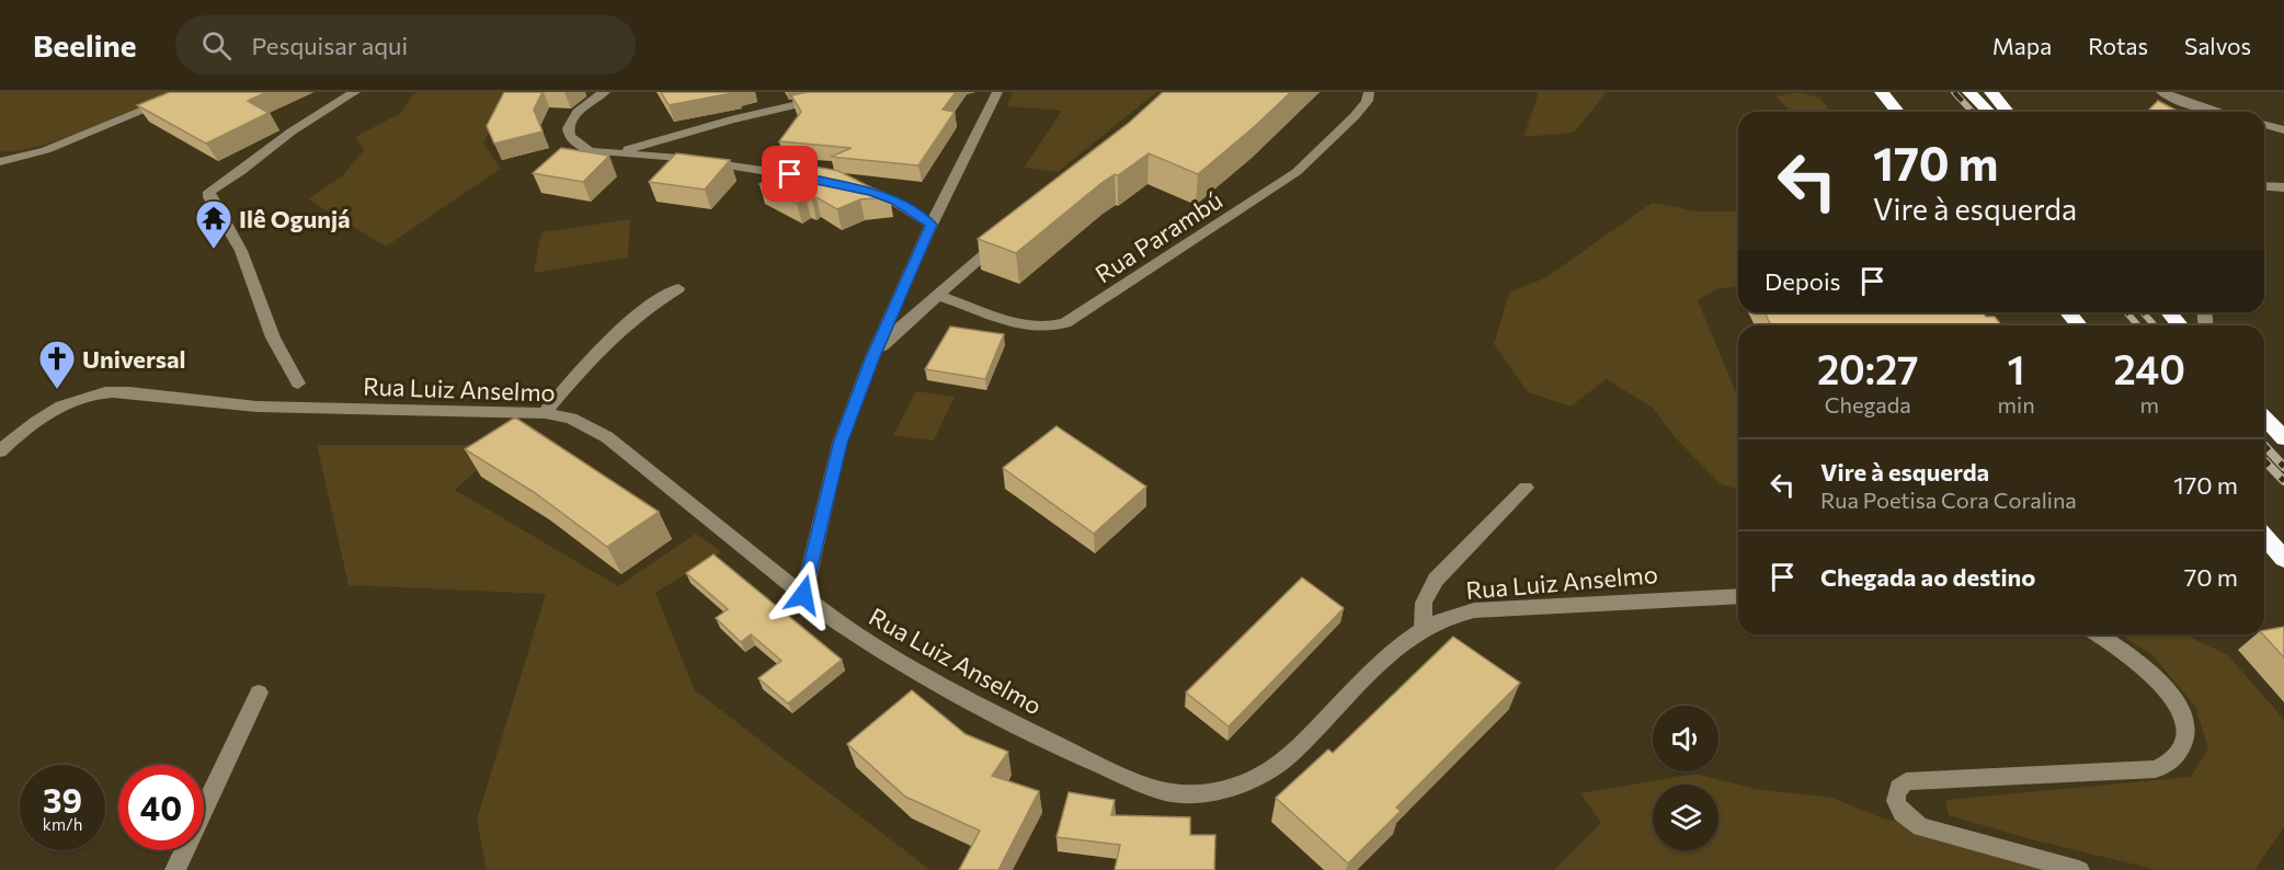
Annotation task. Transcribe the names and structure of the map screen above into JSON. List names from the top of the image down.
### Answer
{
  "streets": {
    "street": ["Rua Parambú", "Rua Luiz Anselmo"]
  },
  "places": {
    "temple": ["Ilê Ogunjá"],
    "church": ["Universal"]
  },
  "page": {
    "header": "Beeline",
    "search": "Pesquisar aqui",
    "nav": ["Mapa", "Rotas", "Salvos"],
    "turn": ["170 m", "Vire à esquerda"],
    "then": "Depois",
    "eta": [
      "20:27",
      "Chegada",
      "1",
      "min",
      "240",
      "m"
    ],
    "list": [
      {
        "name": "Vire à esquerda",
        "note": "Rua Poetisa Cora Coralina",
        "value": "170 m"
      },
      {
        "name": "Chegada ao destino",
        "value": "70 m"
      }
    ],
    "speed": "39 km/h",
    "limit": "40"
  }
}
